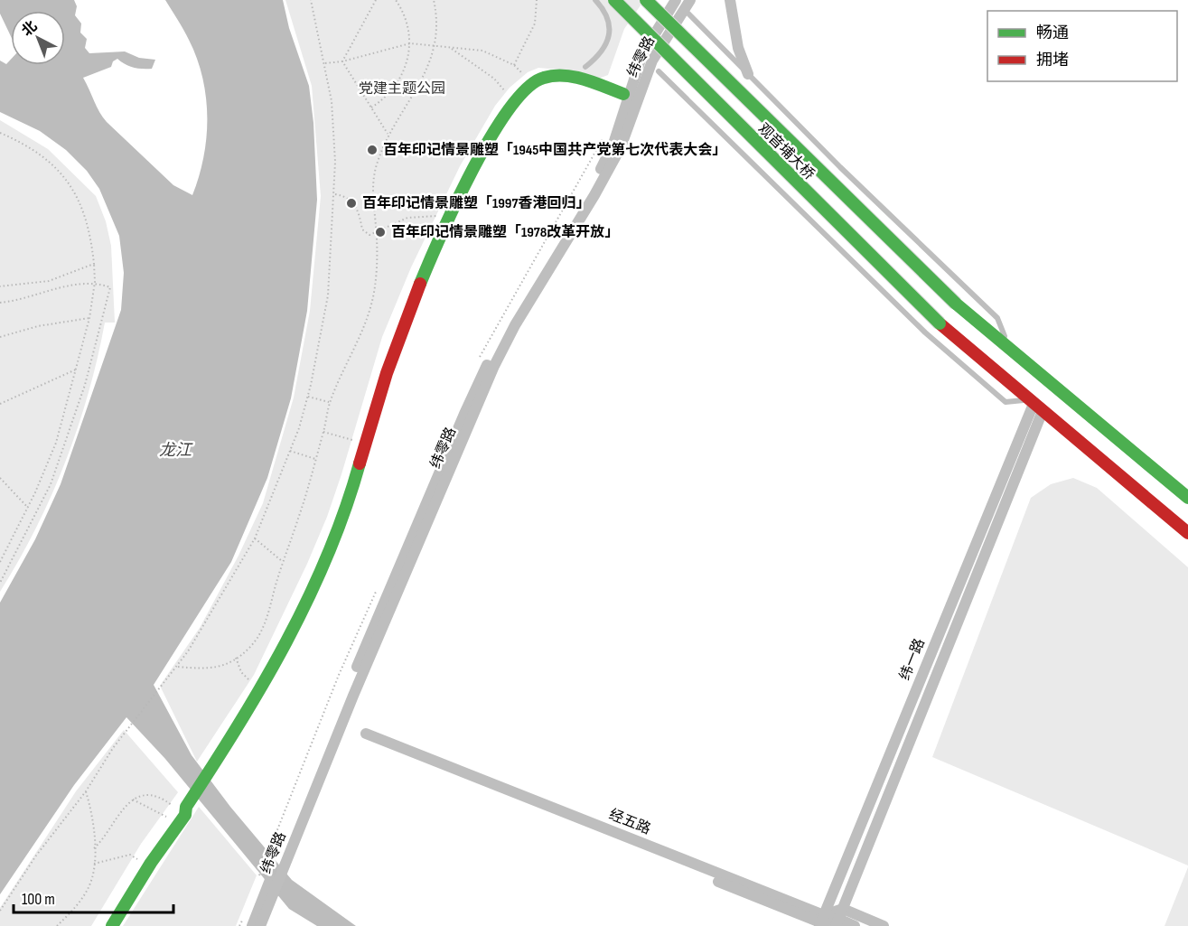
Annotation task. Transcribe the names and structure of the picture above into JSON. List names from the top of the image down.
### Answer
{
  "streets": {
    "main road": ["观音埔大桥"],
    "street": ["纬零路", "纬一路", "经五路"]
  },
  "crossings": [
    ["观音埔大桥", "纬一路"],
    ["纬一路", "经五路"]
  ],
  "water": ["龙江"],
  "parks": ["党建主题公园"],
  "places": ["百年印记情景雕塑「1945中国共产党第七次代表大会」", "百年印记情景雕塑「1997香港回归」", "百年印记情景雕塑「1978改革开放」"],
  "legend": ["畅通", "拥堵"],
  "scale_bar": "100 m",
  "north": "top left"
}
